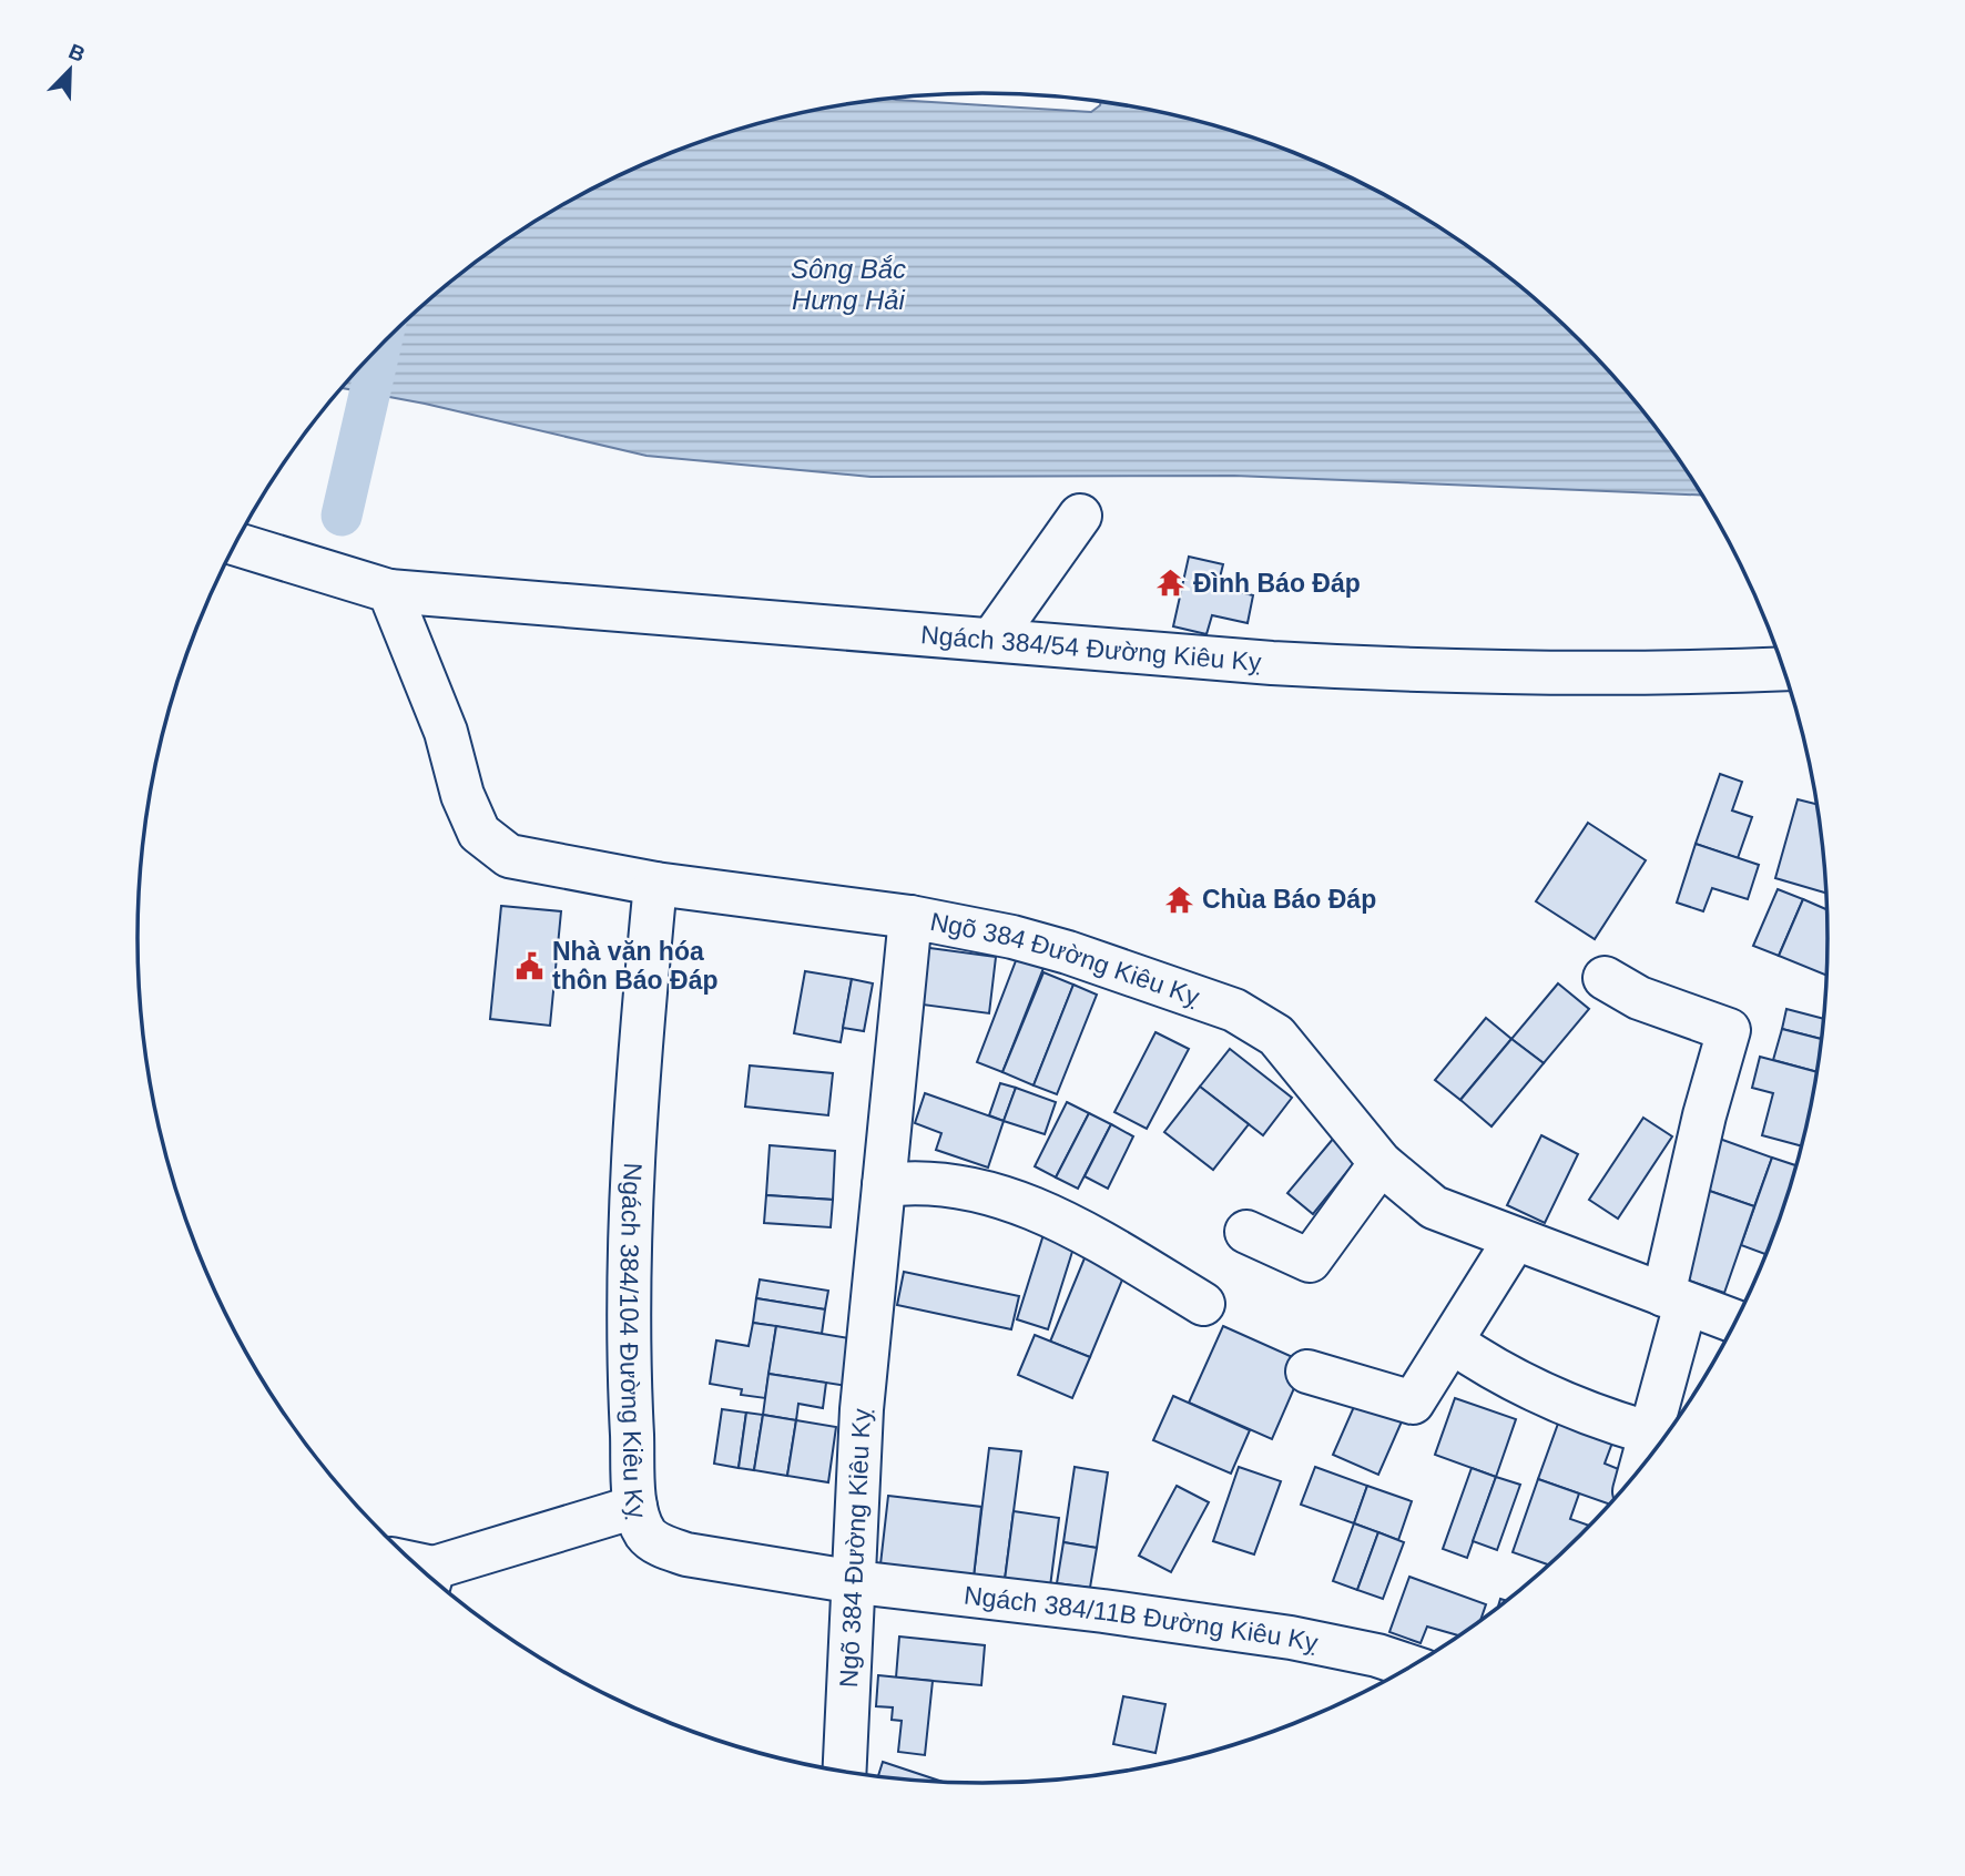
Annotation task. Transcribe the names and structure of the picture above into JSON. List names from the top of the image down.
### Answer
{
  "streets": {
    "street": [
      "Ngách 384/54 Đường Kiêu Kỵ",
      "Ngõ 384 Đường Kiêu Kỵ",
      "Ngách 384/104 Đường Kiêu Kỵ",
      "Ngách 384/11B Đường Kiêu Kỵ"
    ]
  },
  "crossings": [
    ["Ngõ 384 Đường Kiêu Kỵ", "Ngách 384/104 Đường Kiêu Kỵ"],
    ["Ngõ 384 Đường Kiêu Kỵ", "Ngách 384/11B Đường Kiêu Kỵ"],
    ["Ngách 384/104 Đường Kiêu Kỵ", "Ngách 384/11B Đường Kiêu Kỵ"]
  ],
  "water": ["Sông Bắc Hưng Hải"],
  "places": {
    "temple": ["Đình Báo Đáp", "Chùa Báo Đáp"],
    "public building": ["Nhà văn hóa thôn Báo Đáp"]
  },
  "north": "top right"
}
